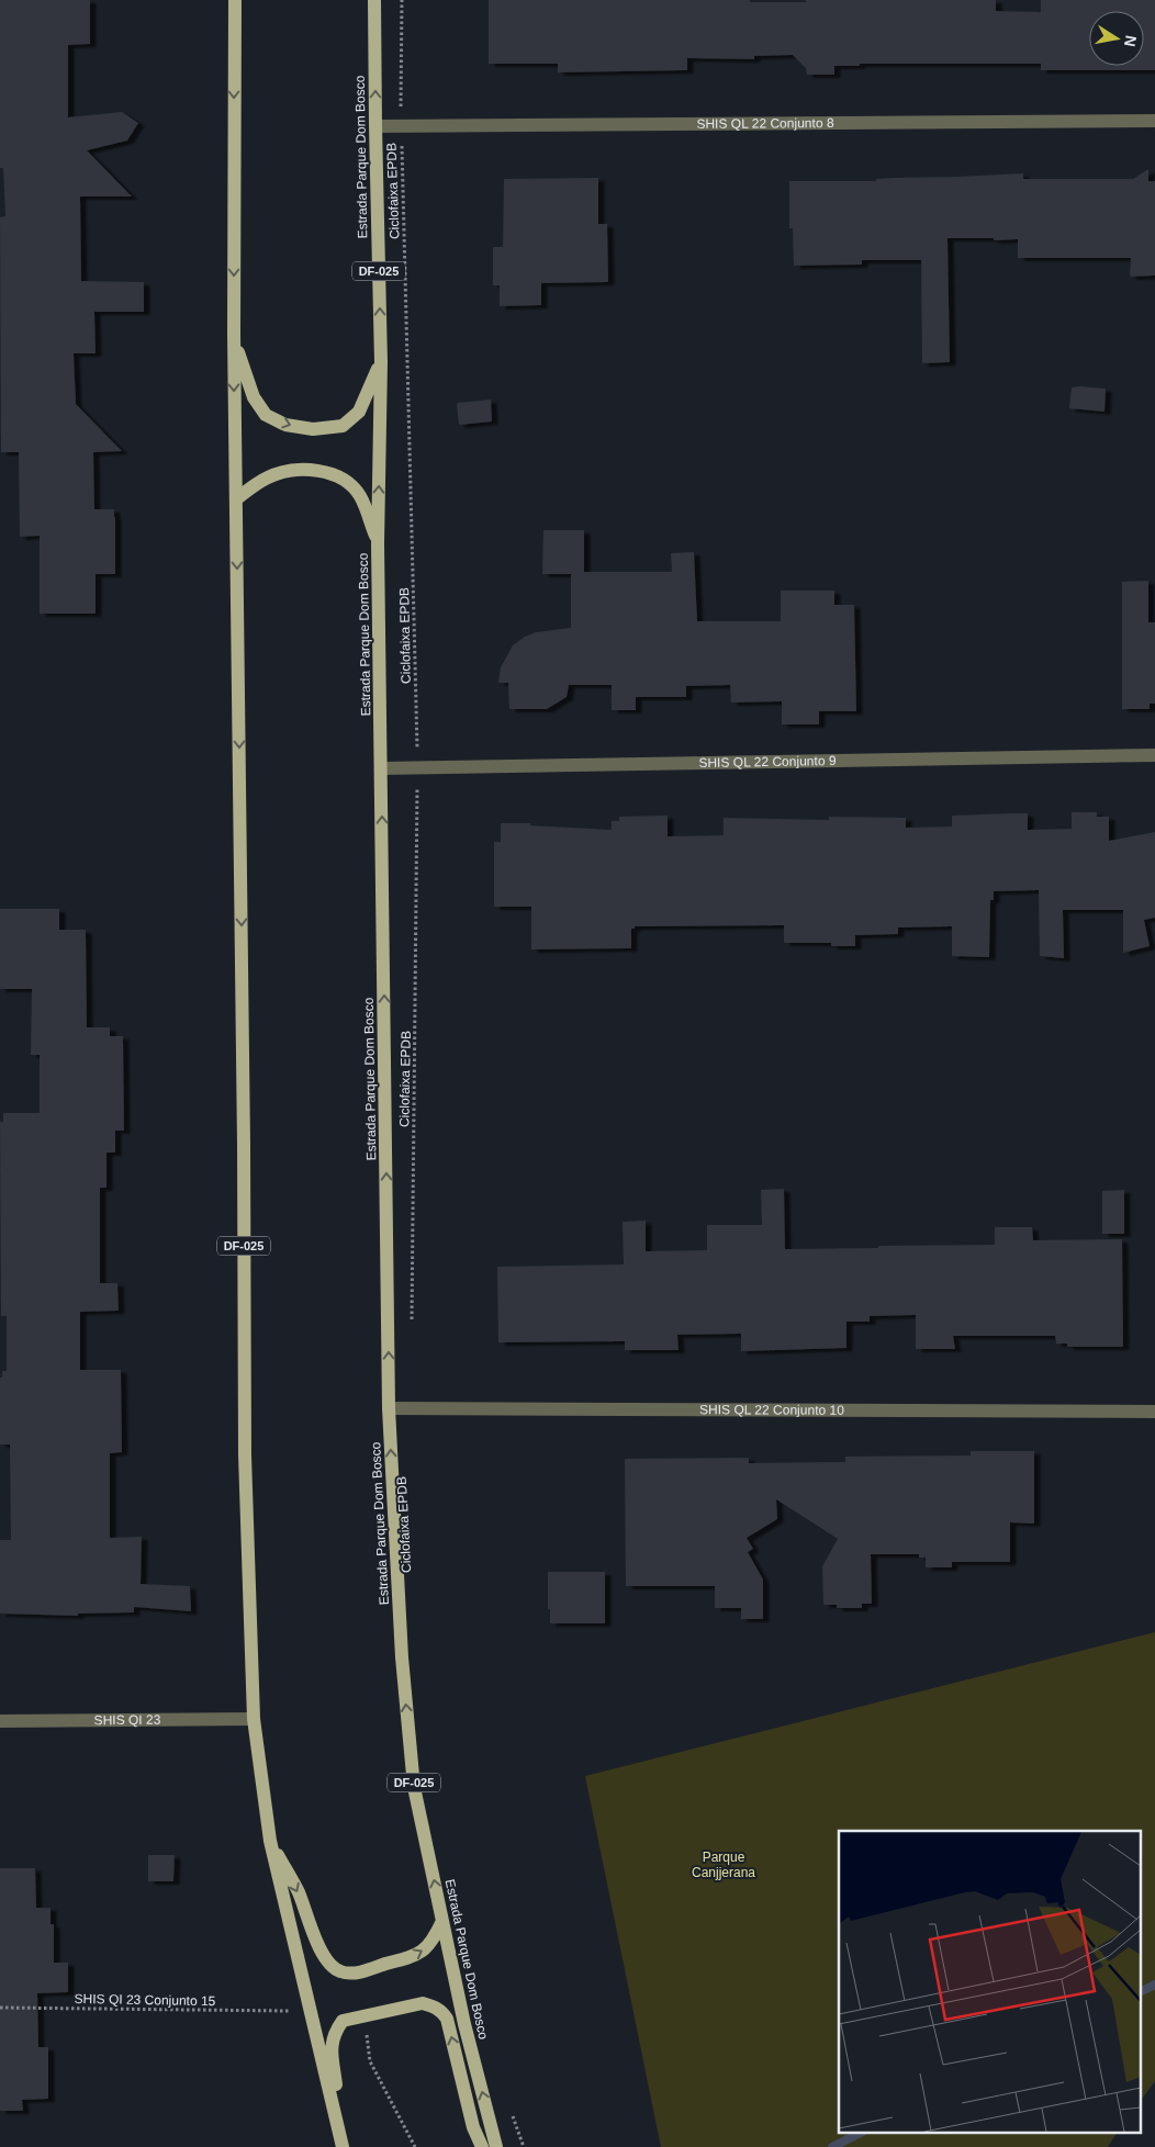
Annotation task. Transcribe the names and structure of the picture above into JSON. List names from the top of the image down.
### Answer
{
  "streets": {
    "main road": ["Estrada Parque Dom Bosco", "DF-025"],
    "street": [
      "SHIS QL 22 Conjunto 8",
      "SHIS QL 22 Conjunto 9",
      "SHIS QL 22 Conjunto 10",
      "SHIS QI 23"
    ],
    "path": ["Ciclofaixa EPDB", "SHIS QI 23 Conjunto 15"]
  },
  "crossings": [
    ["SHIS QL 22 Conjunto 8", "Estrada Parque Dom Bosco"],
    ["SHIS QL 22 Conjunto 8", "Ciclofaixa EPDB"],
    ["Estrada Parque Dom Bosco", "SHIS QL 22 Conjunto 9"],
    ["Estrada Parque Dom Bosco", "SHIS QL 22 Conjunto 10"],
    ["Ciclofaixa EPDB", "SHIS QL 22 Conjunto 9"],
    ["DF-025", "SHIS QI 23"]
  ],
  "one_way": ["Estrada Parque Dom Bosco"],
  "parks": ["Parque Canjjerana"],
  "north": "right"
}
